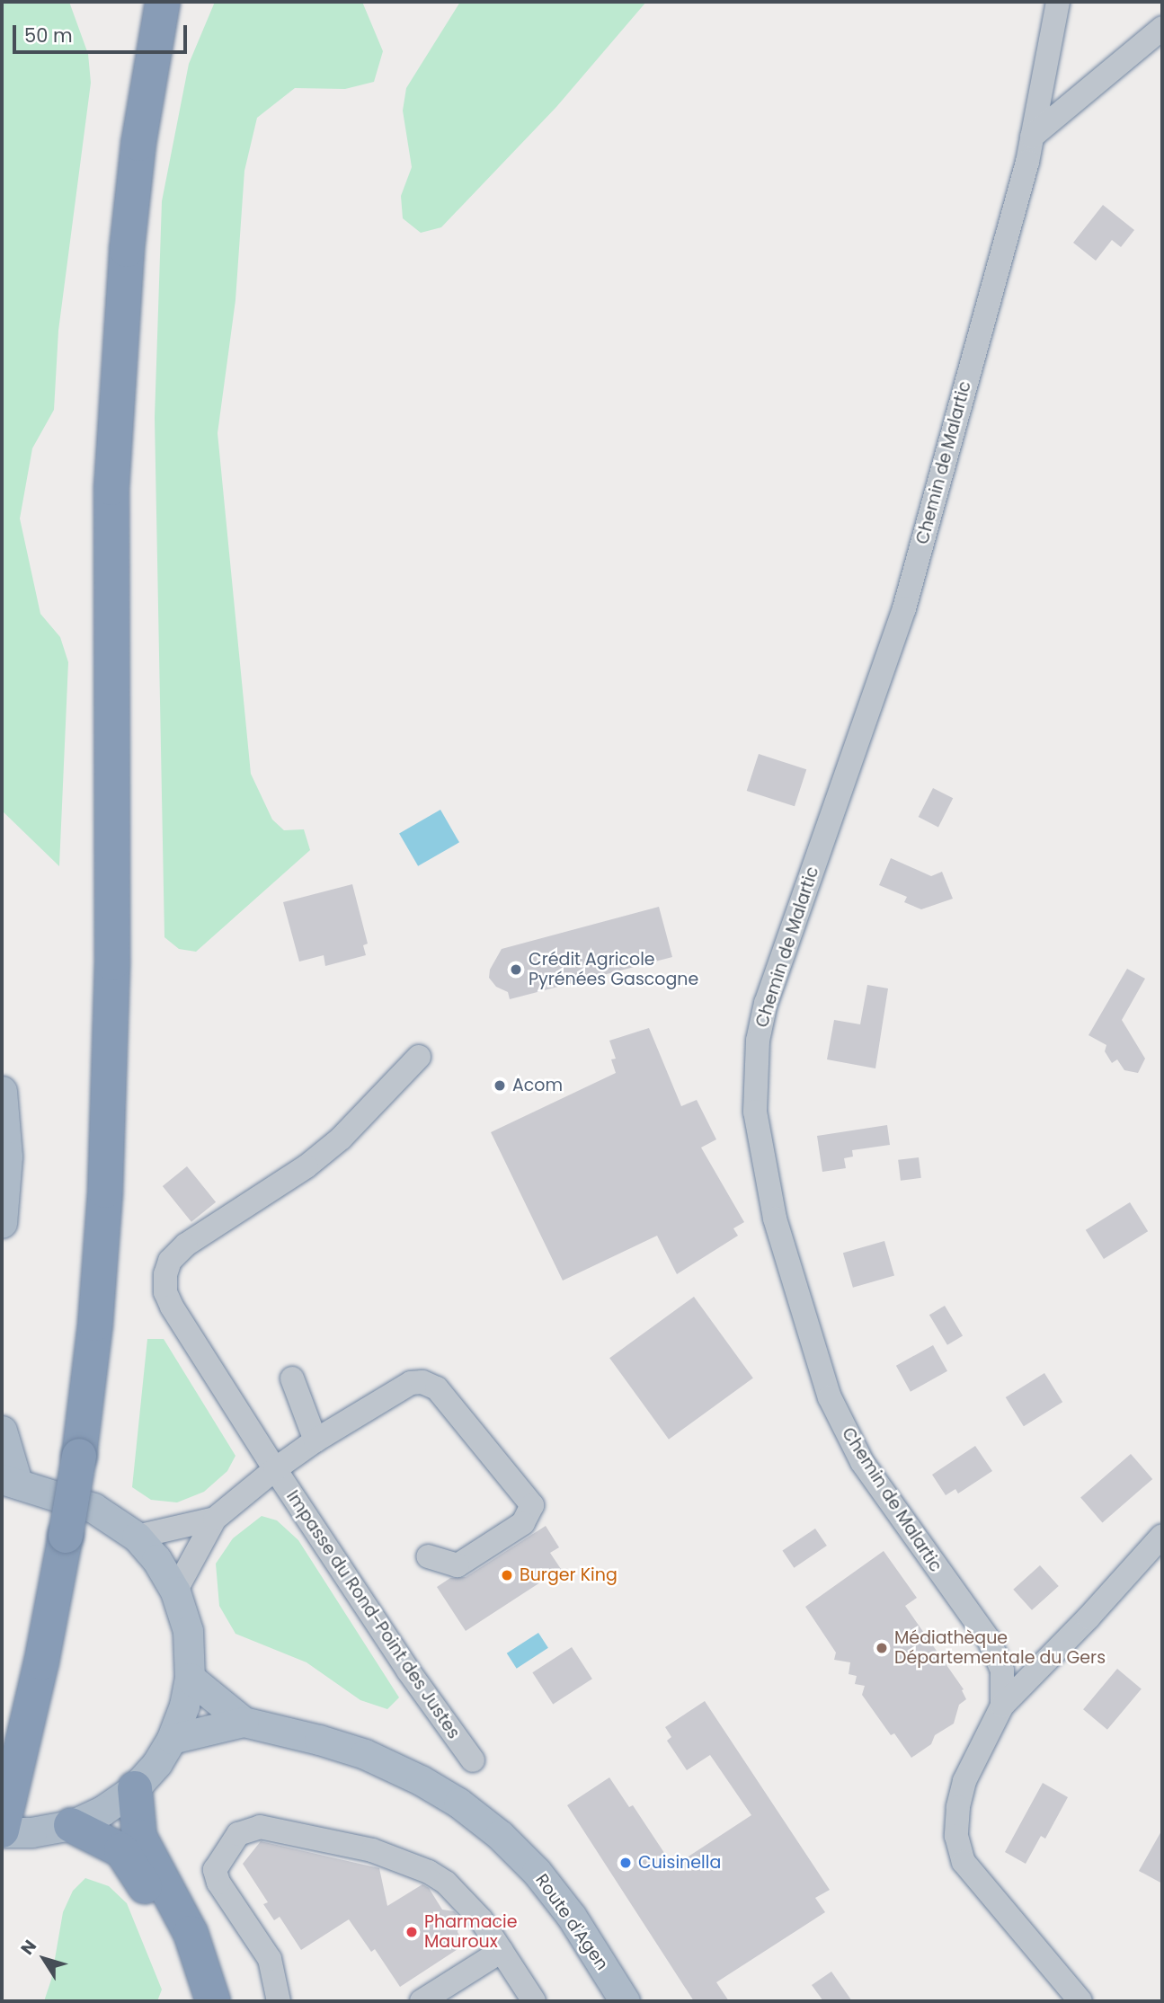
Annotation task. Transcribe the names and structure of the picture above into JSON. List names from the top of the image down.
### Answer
{
  "streets": {
    "main road": ["Route d'Agen"],
    "street": ["Chemin de Malartic", "Impasse du Rond-Point des Justes"]
  },
  "places": [
    "Crédit Agricole Pyrénées Gascogne",
    "Acom",
    "Burger King",
    "Médiathèque Départementale du Gers",
    "Cuisinella",
    "Pharmacie Mauroux"
  ],
  "scale_bar": "50 m",
  "north": "top left"
}
